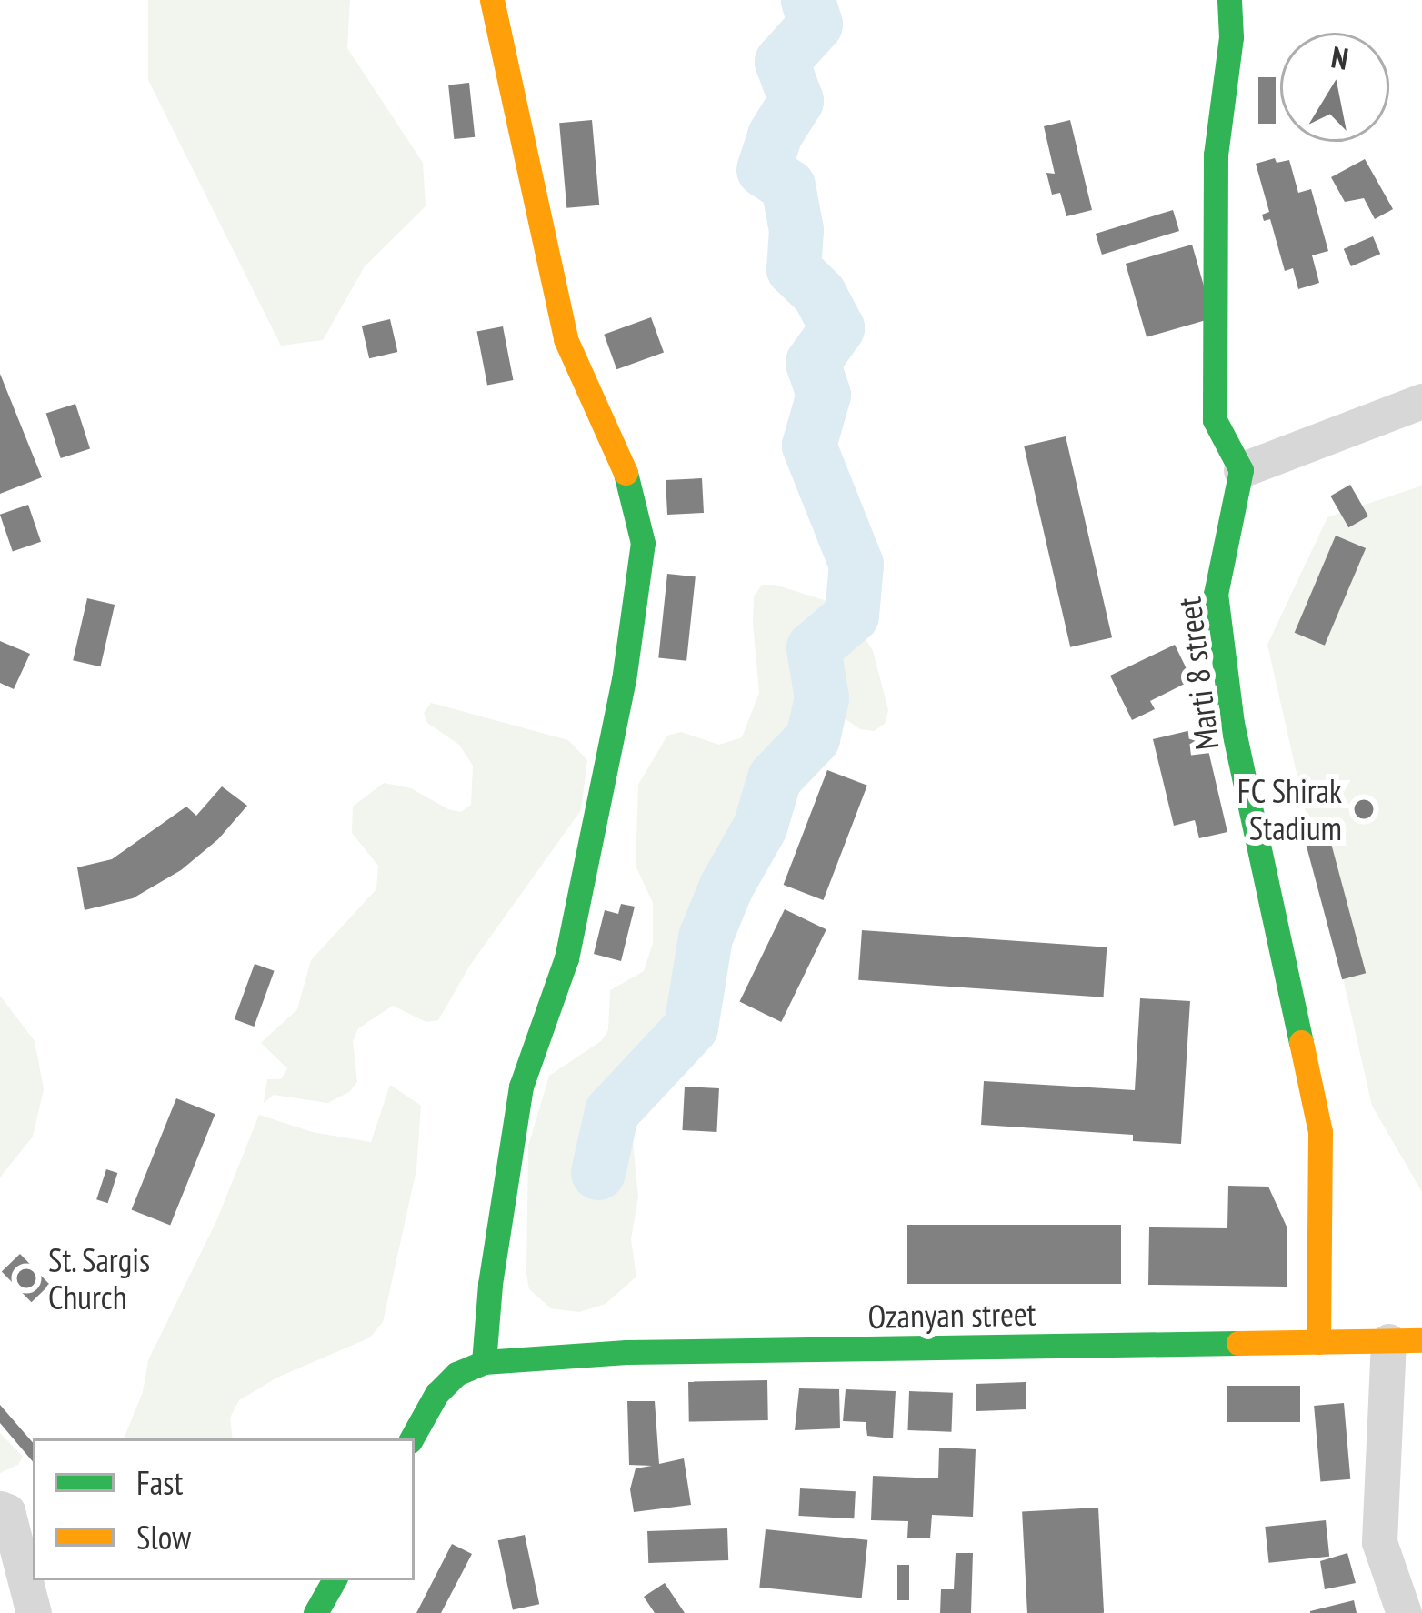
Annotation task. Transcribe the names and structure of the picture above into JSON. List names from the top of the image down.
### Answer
{
  "streets": {
    "street": ["Marti 8 street", "Ozanyan street"]
  },
  "crossings": [
    ["Marti 8 street", "Ozanyan street"]
  ],
  "places": ["FC Shirak Stadium", "St. Sargis Church"],
  "legend": ["Fast", "Slow"],
  "north": "top"
}
